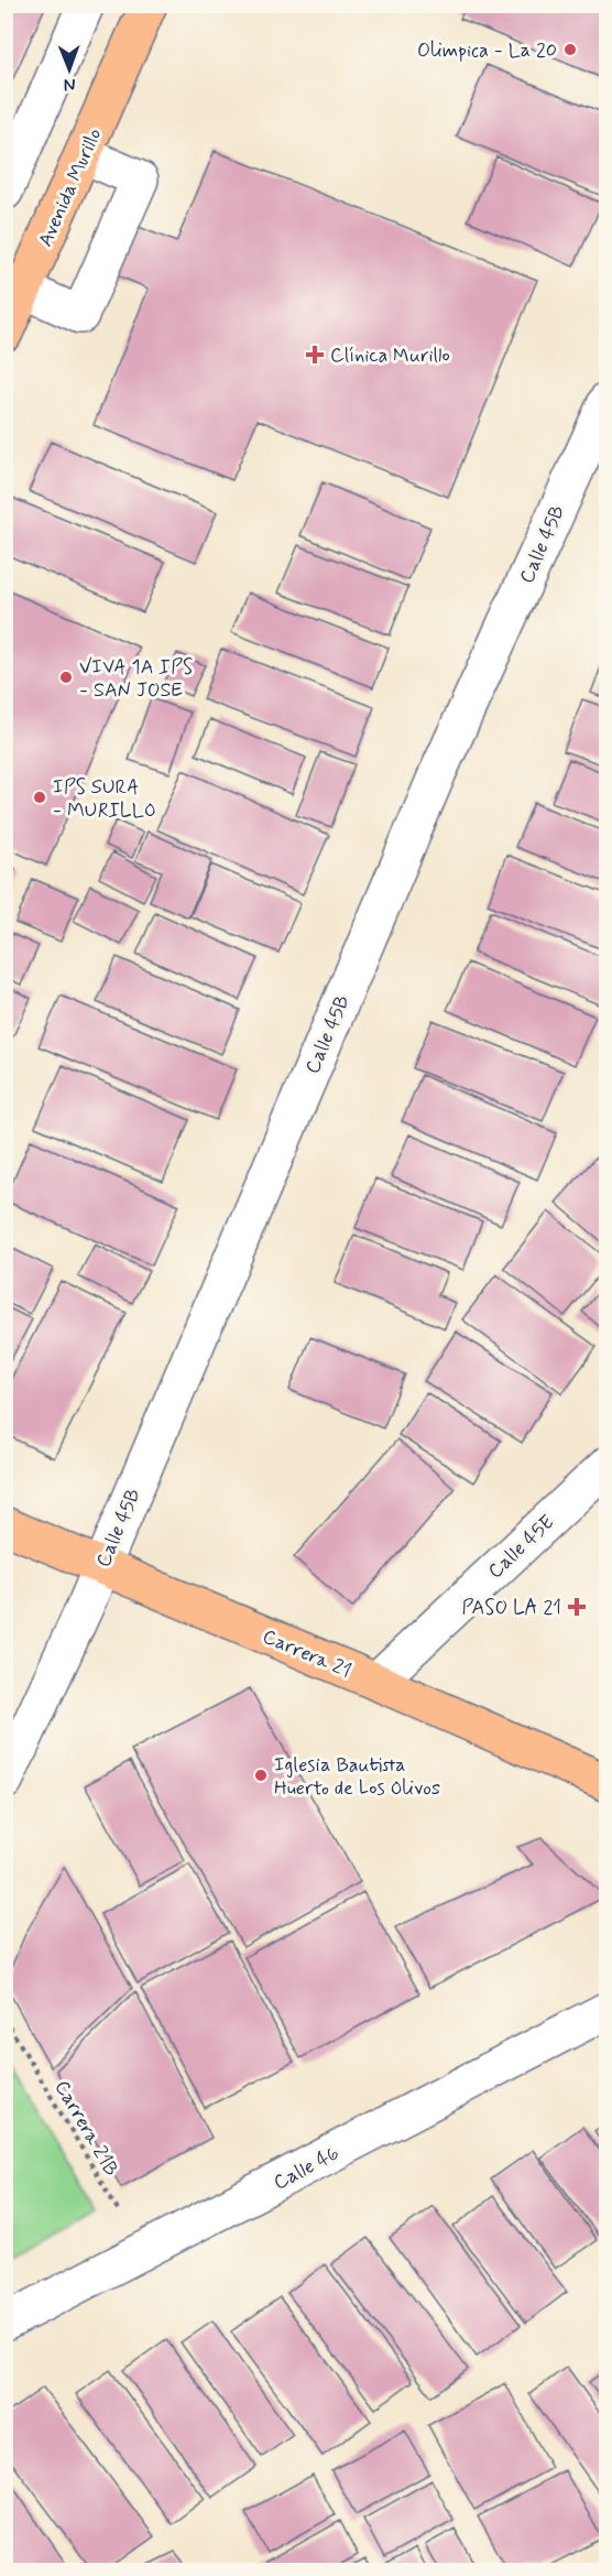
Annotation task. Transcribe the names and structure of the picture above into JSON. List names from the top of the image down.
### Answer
{
  "streets": {
    "main road": ["Avenida Murillo", "Carrera 21"],
    "street": ["Calle 45B", "Calle 45E", "Calle 46"],
    "path": ["Carrera 21B"]
  },
  "crossings": [
    ["Calle 45B", "Carrera 21"],
    ["Calle 45E", "Carrera 21"],
    ["Carrera 21B", "Calle 46"]
  ],
  "places": {
    "other": [
      "Olimpica - La 20",
      "VIVA 1A IPS - SAN JOSE",
      "IPS SURA - MURILLO",
      "Iglesia Bautista Huerto de Los Olivos"
    ],
    "health": ["Clínica Murillo", "PASO LA 21"]
  },
  "north": "bottom"
}
